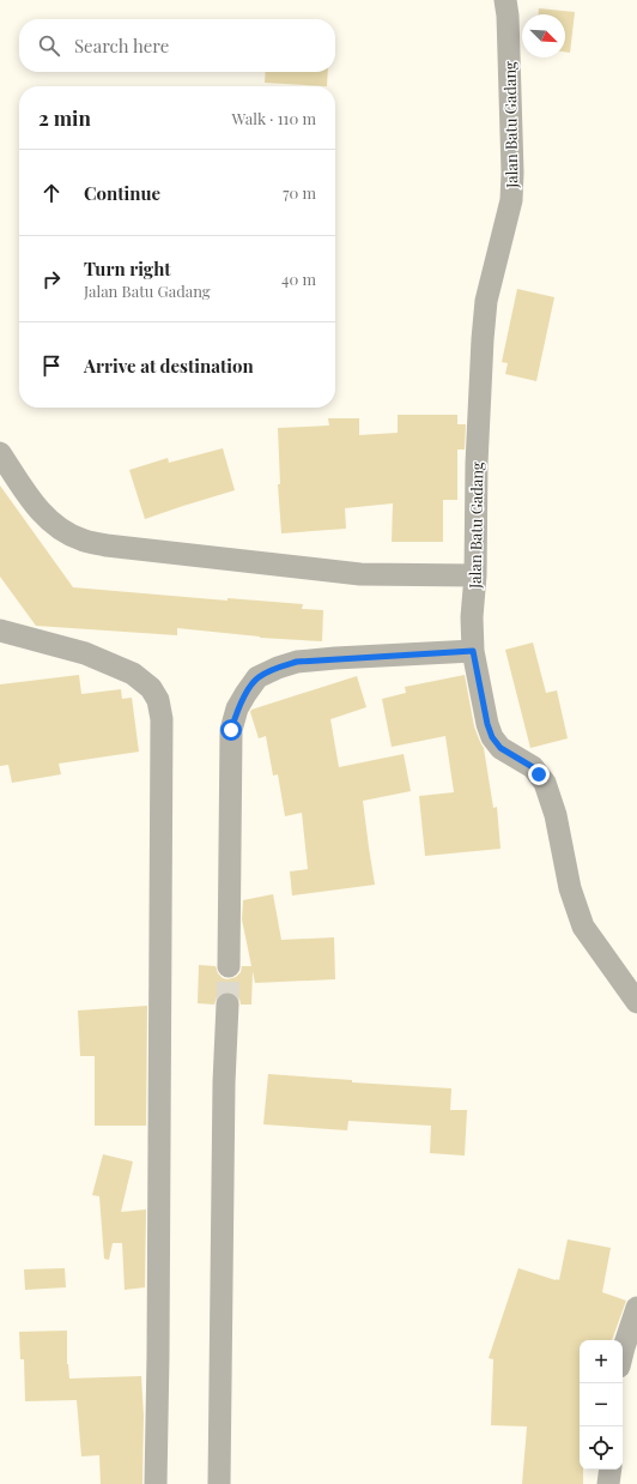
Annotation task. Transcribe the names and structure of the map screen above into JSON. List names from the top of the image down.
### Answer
{
  "streets": {
    "street": ["Jalan Batu Gadang"]
  },
  "north": "bottom right",
  "page": {
    "search": "Search here",
    "heading": ["2 min", "Walk · 110 m"],
    "list": [
      ["Continue", "70 m"],
      ["Turn right", "Jalan Batu Gadang", "40 m"],
      "Arrive at destination"
    ],
    "map_buttons": ["+", "−"]
  }
}
